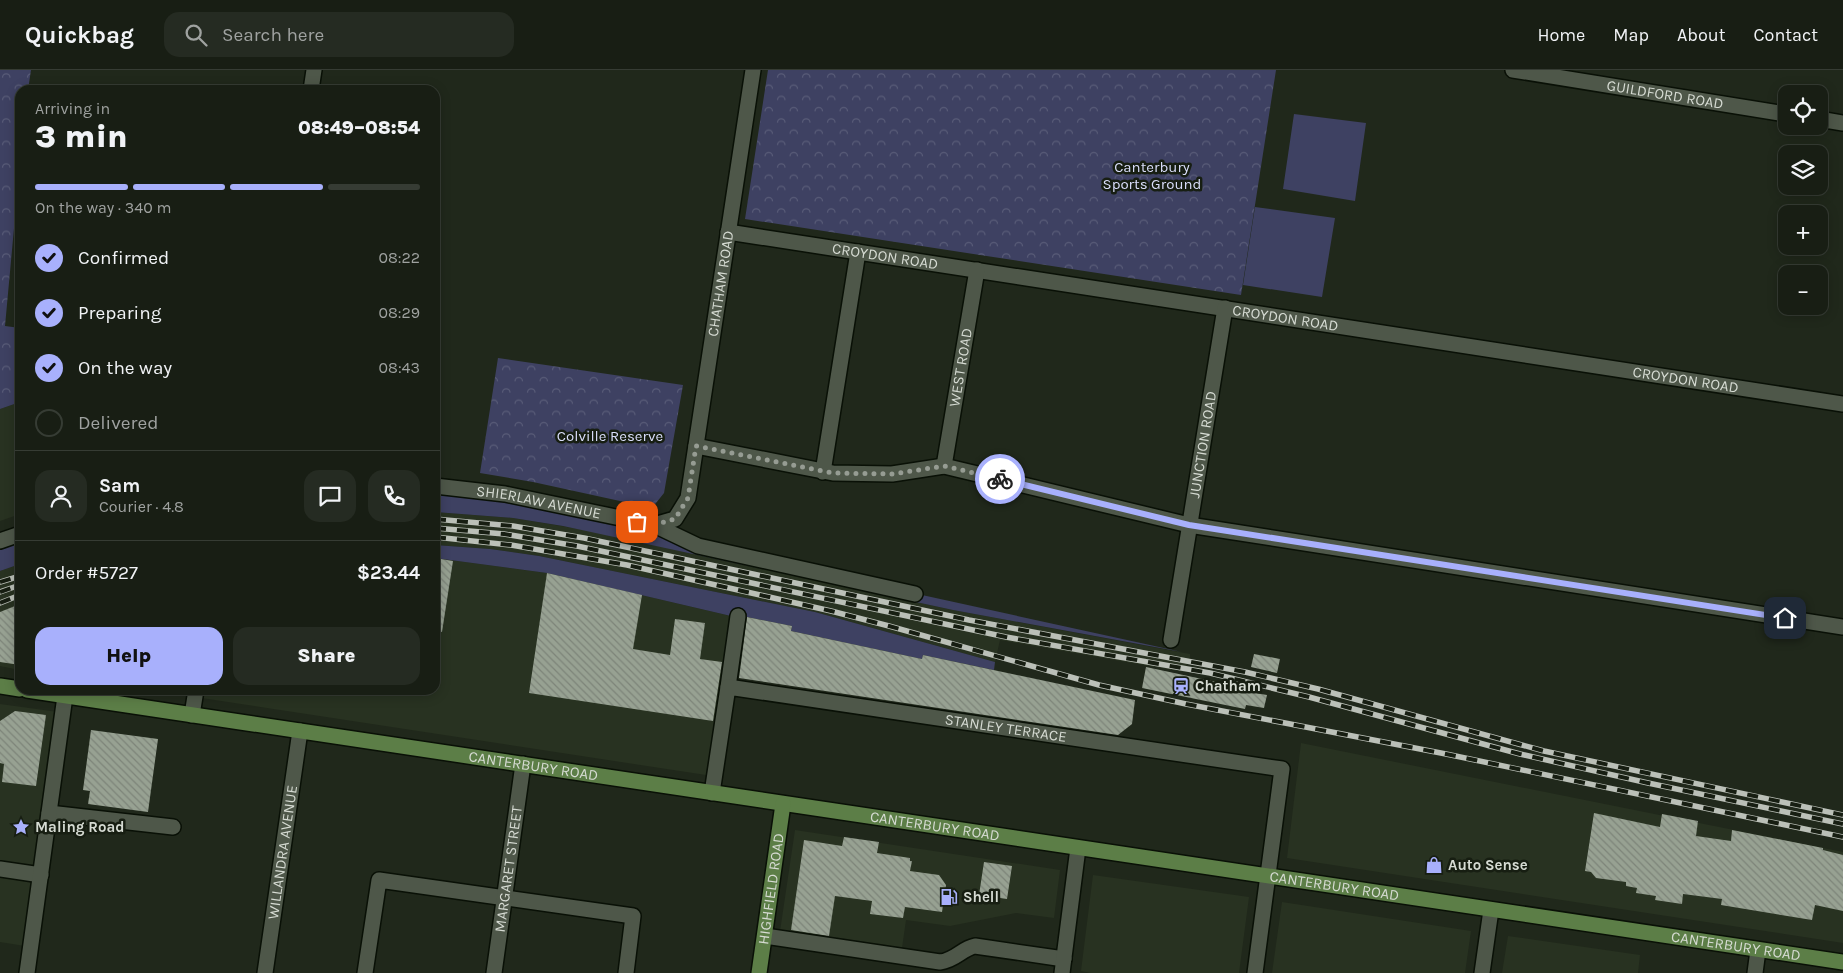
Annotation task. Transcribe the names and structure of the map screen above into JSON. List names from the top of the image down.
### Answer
{
  "streets": {
    "main road": ["CANTERBURY ROAD", "HIGHFIELD ROAD"],
    "street": [
      "GUILDFORD ROAD",
      "CROYDON ROAD",
      "CHATHAM ROAD",
      "WEST ROAD",
      "JUNCTION ROAD",
      "SHIERLAW AVENUE",
      "STANLEY TERRACE",
      "WILLANDRA AVENUE",
      "MARGARET STREET"
    ]
  },
  "crossings": [
    ["CROYDON ROAD", "CHATHAM ROAD"],
    ["CROYDON ROAD", "WEST ROAD"],
    ["CROYDON ROAD", "JUNCTION ROAD"],
    ["CHATHAM ROAD", "SHIERLAW AVENUE"],
    ["STANLEY TERRACE", "CANTERBURY ROAD"],
    ["CANTERBURY ROAD", "WILLANDRA AVENUE"],
    ["CANTERBURY ROAD", "MARGARET STREET"],
    ["CANTERBURY ROAD", "HIGHFIELD ROAD"]
  ],
  "parks": ["Canterbury Sports Ground", "Colville Reserve"],
  "places": {
    "station": ["Chatham"],
    "place": ["Maling Road"],
    "shop": ["Auto Sense"],
    "fuel station": ["Shell"]
  },
  "page": {
    "header": "Quickbag",
    "search": "Search here",
    "nav": [
      "Home",
      "Map",
      "About",
      "Contact"
    ],
    "map_buttons": ["+", "−"],
    "heading": ["3 min", "Arriving in", "08:49–08:54"],
    "panel": [
      "Sam",
      "Courier · 4.8",
      "Order #5727",
      "$23.44"
    ],
    "bar": "On the way · 340 m",
    "list": [
      ["Confirmed", "08:22"],
      ["Preparing", "08:29"],
      ["On the way", "08:43"],
      "Delivered"
    ],
    "buttons": ["Help", "Share"]
  }
}
